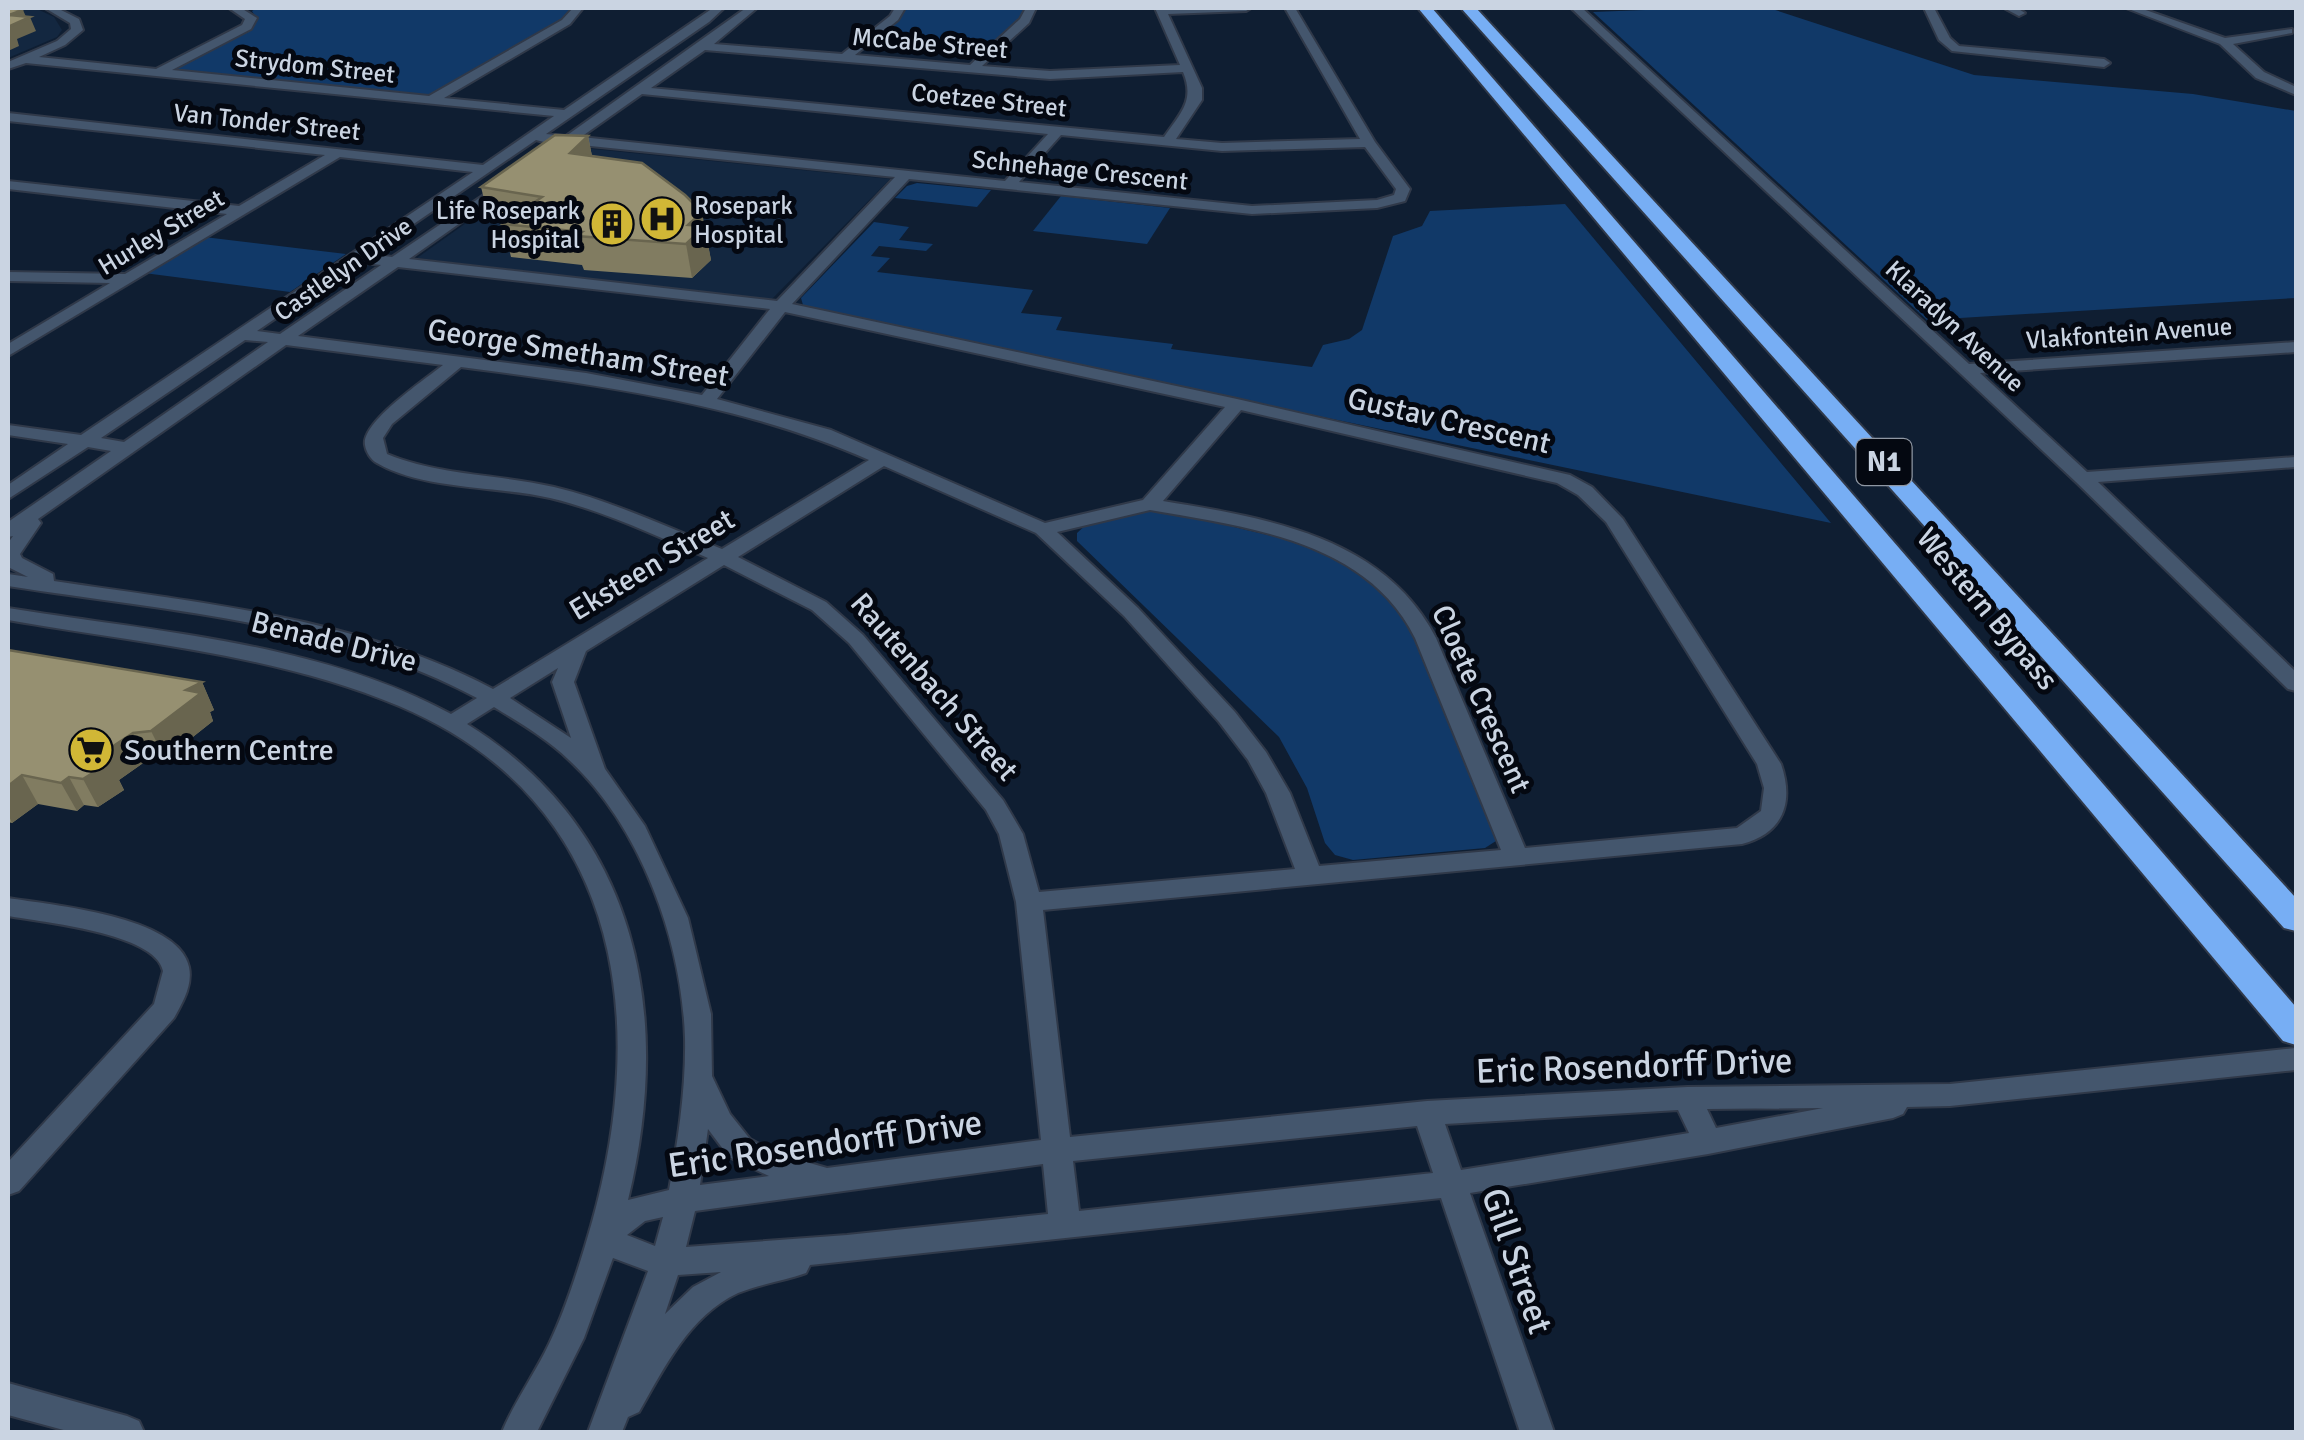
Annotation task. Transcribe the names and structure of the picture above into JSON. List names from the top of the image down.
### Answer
{
  "streets": {
    "highway": ["N1", "Western Bypass"],
    "street": [
      "McCabe Street",
      "Strydom Street",
      "Coetzee Street",
      "Van Tonder Street",
      "Schnehage Crescent",
      "Hurley Street",
      "Castlelyn Drive",
      "Klaradyn Avenue",
      "Vlakfontein Avenue",
      "George Smetham Street",
      "Gustav Crescent",
      "Eksteen Street",
      "Benade Drive",
      "Rautenbach Street",
      "Cloete Crescent",
      "Eric Rosendorff Drive",
      "Gill Street"
    ]
  },
  "crossings": [
    ["McCabe Street", "Castlelyn Drive"],
    ["Strydom Street", "Castlelyn Drive"],
    ["Coetzee Street", "Schnehage Crescent"],
    ["Coetzee Street", "Castlelyn Drive"],
    ["Van Tonder Street", "Hurley Street"],
    ["Van Tonder Street", "Castlelyn Drive"],
    ["Schnehage Crescent", "Castlelyn Drive"],
    ["Castlelyn Drive", "George Smetham Street"],
    ["Castlelyn Drive", "Gustav Crescent"],
    ["Klaradyn Avenue", "Vlakfontein Avenue"],
    ["George Smetham Street", "Gustav Crescent"],
    ["George Smetham Street", "Eksteen Street"],
    ["George Smetham Street", "Rautenbach Street"],
    ["Gustav Crescent", "Rautenbach Street"],
    ["Gustav Crescent", "Cloete Crescent"],
    ["Eksteen Street", "Benade Drive"],
    ["Eksteen Street", "Rautenbach Street"],
    ["Benade Drive", "Eric Rosendorff Drive"],
    ["Rautenbach Street", "Eric Rosendorff Drive"],
    ["Eric Rosendorff Drive", "Gill Street"]
  ],
  "places": {
    "hospital": ["Rosepark Hospital"],
    "building": ["Life Rosepark Hospital"],
    "supermarket": ["Southern Centre"]
  }
}
